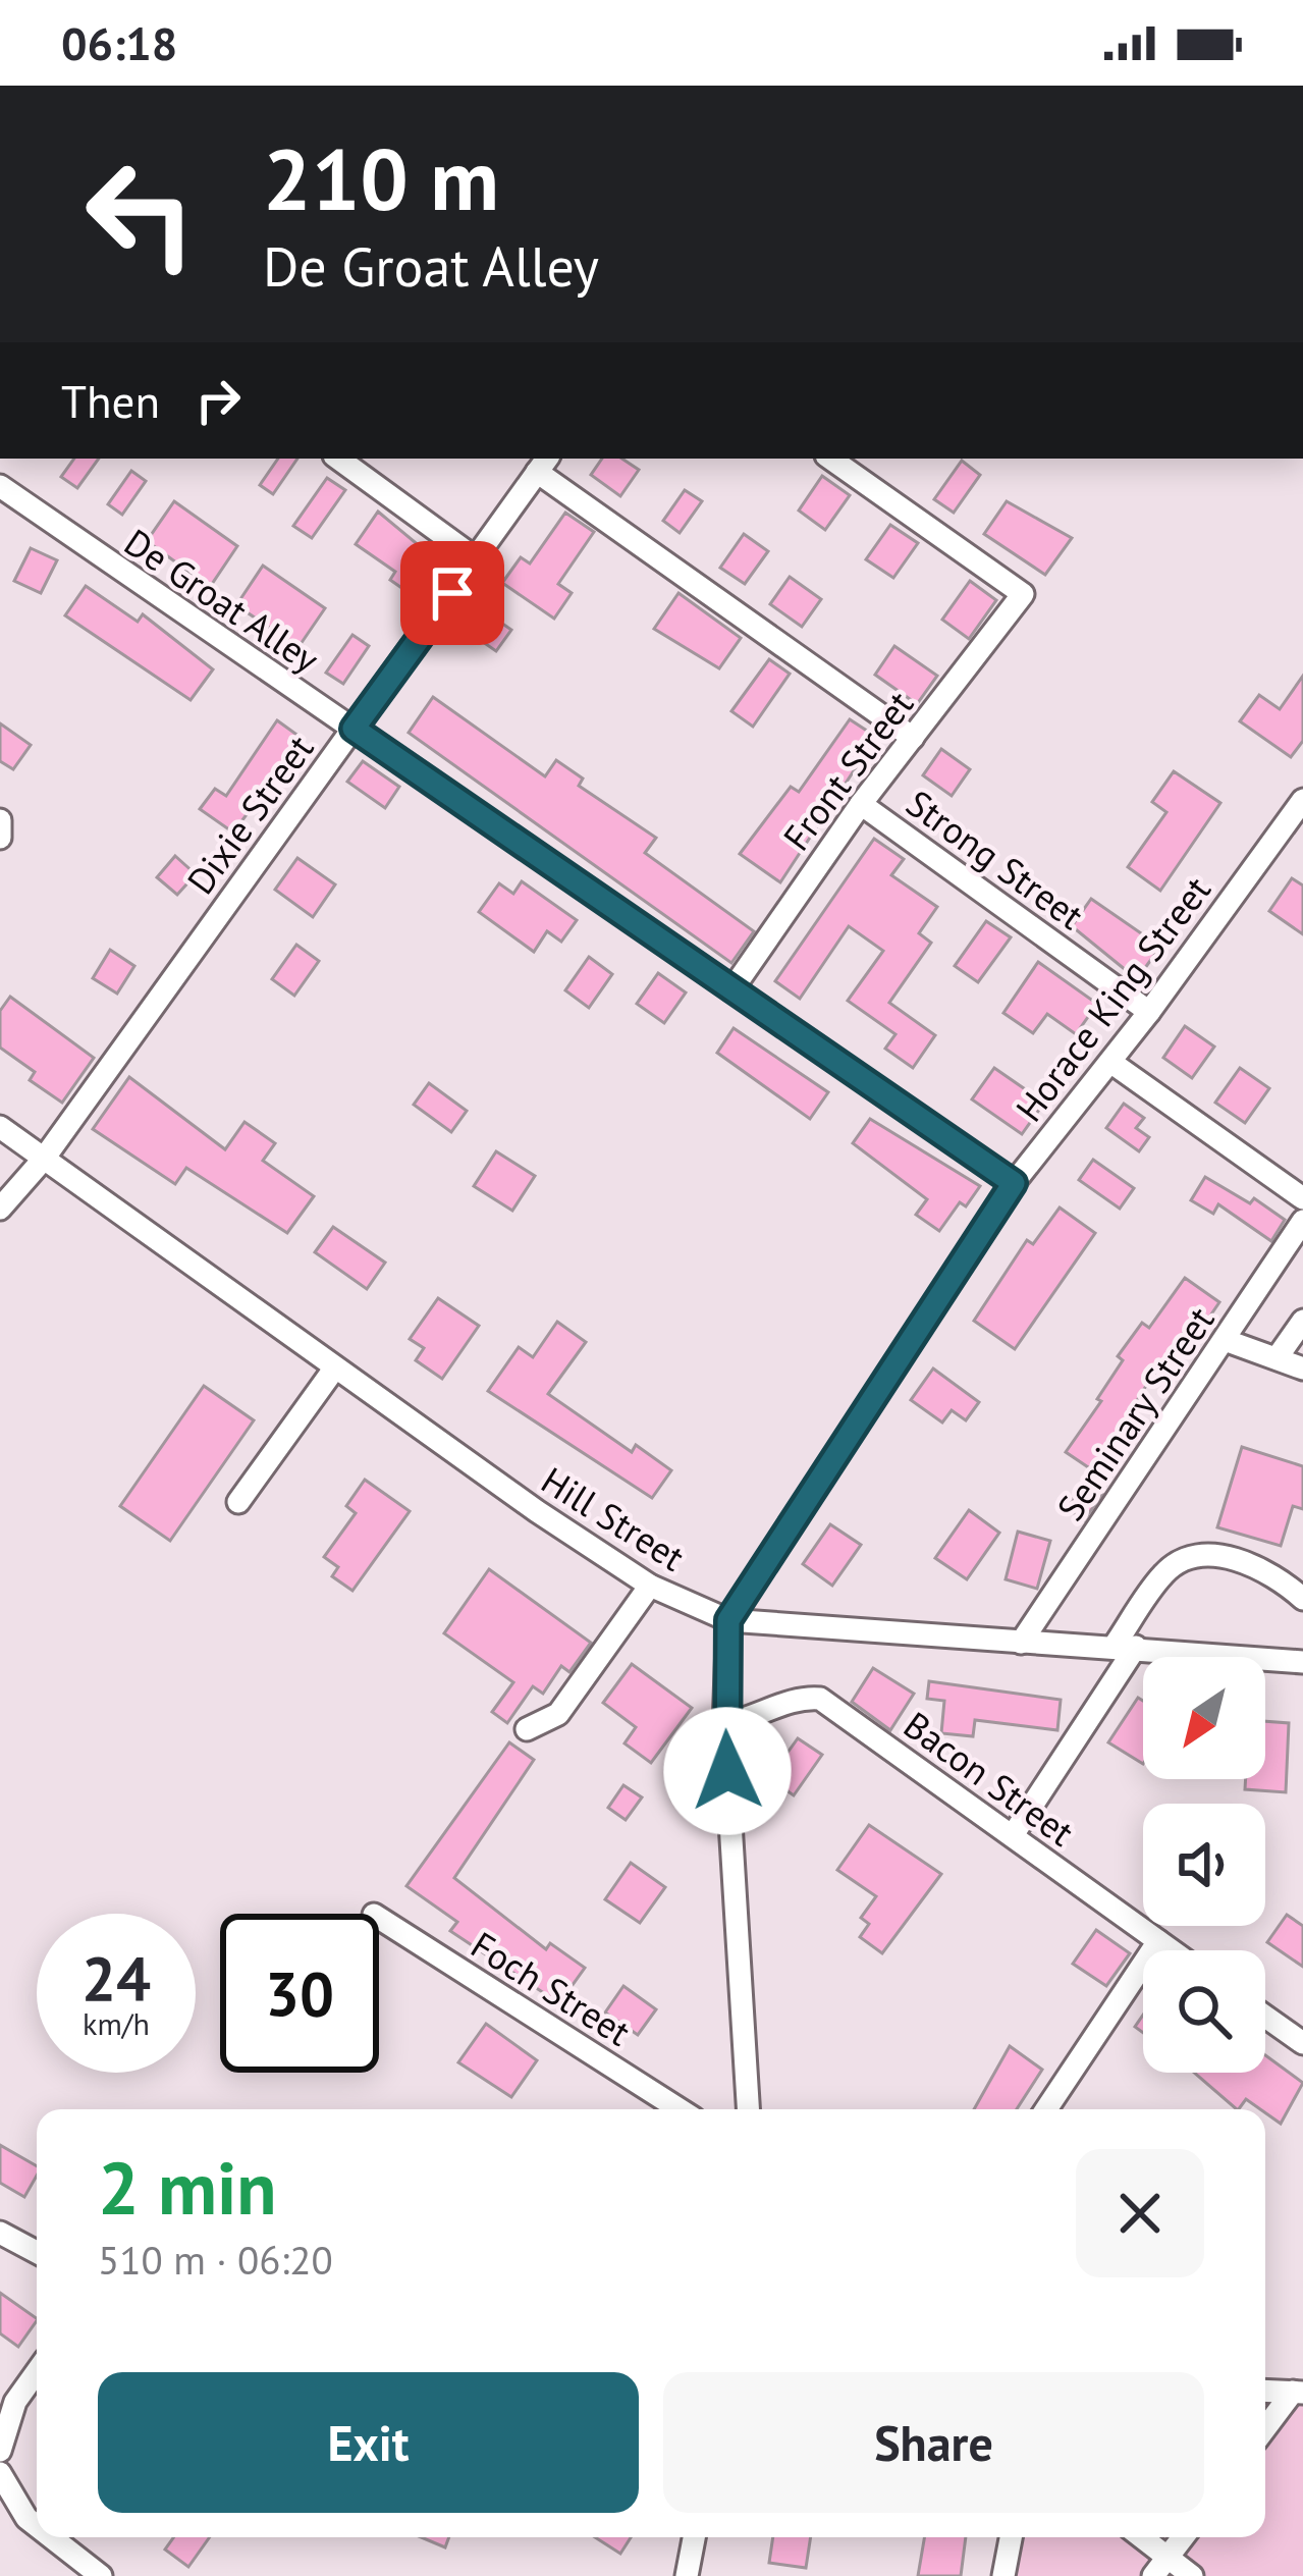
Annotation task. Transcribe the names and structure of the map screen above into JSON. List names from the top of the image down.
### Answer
{
  "streets": {
    "street": [
      "De Groat Alley",
      "Front Street",
      "Dixie Street",
      "Strong Street",
      "Horace King Street",
      "Seminary Street",
      "Hill Street",
      "Bacon Street",
      "Foch Street"
    ]
  },
  "crossings": [
    ["De Groat Alley", "Front Street"],
    ["De Groat Alley", "Dixie Street"],
    ["De Groat Alley", "Horace King Street"],
    ["Front Street", "Strong Street"],
    ["Dixie Street", "Hill Street"],
    ["Strong Street", "Horace King Street"],
    ["Horace King Street", "Hill Street"],
    ["Seminary Street", "Hill Street"]
  ],
  "north": "bottom left",
  "page": {
    "status": "06:18",
    "turn": ["210 m", "De Groat Alley"],
    "then": "Then",
    "speed": "24 km/h",
    "limit": "30",
    "heading": ["2 min", "510 m · 06:20"],
    "buttons": ["Exit", "Share"]
  }
}
